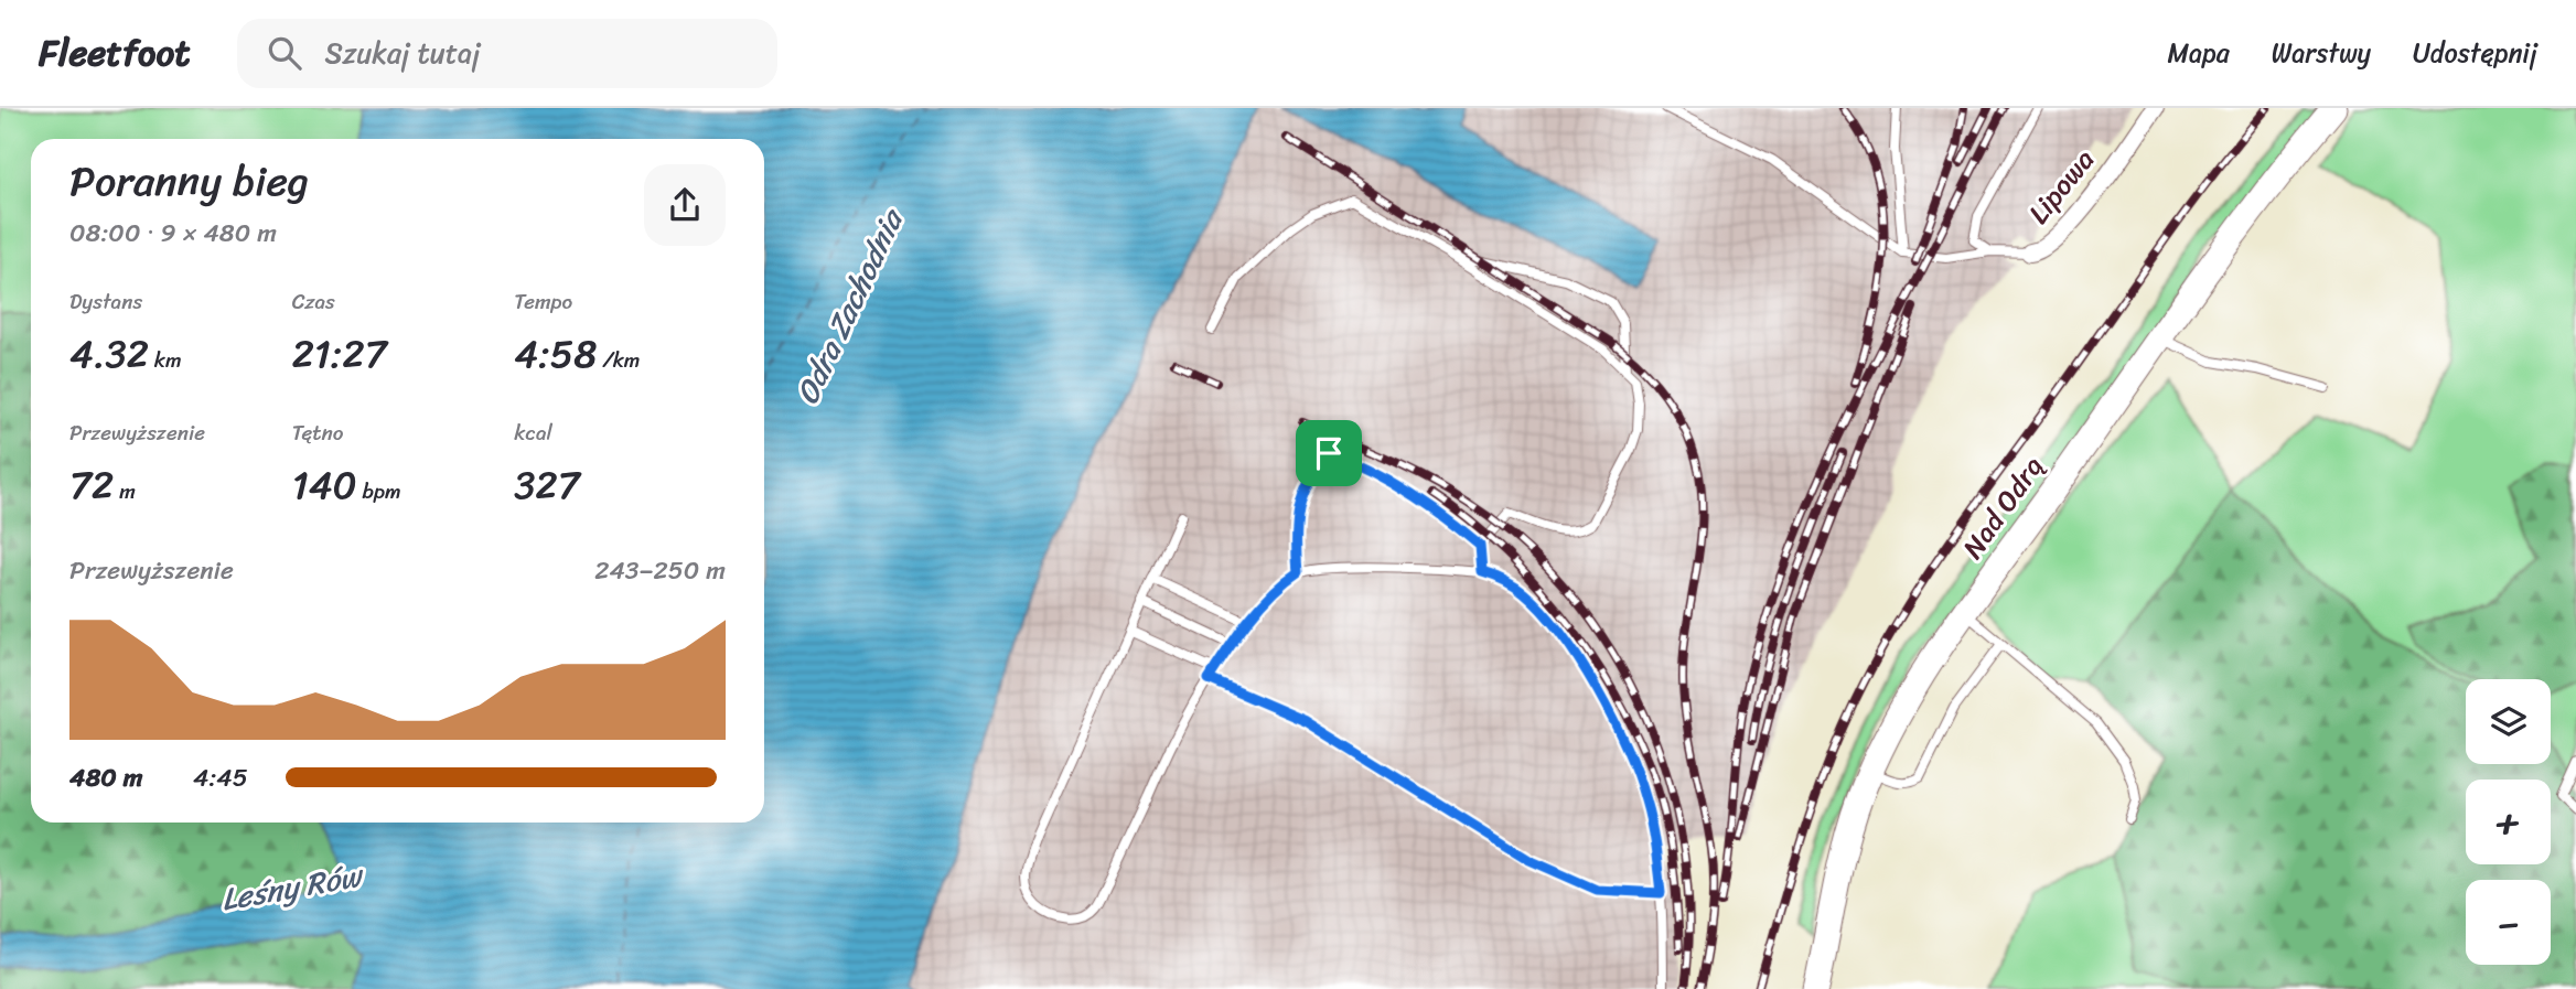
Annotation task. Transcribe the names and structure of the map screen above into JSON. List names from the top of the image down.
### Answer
{
  "streets": {
    "street": ["Lipowa", "Nad Odrą"]
  },
  "water": ["Odra Zachodnia", "Leśny Rów"],
  "page": {
    "header": "Fleetfoot",
    "search": "Szukaj tutaj",
    "nav": ["Mapa", "Warstwy", "Udostępnij"],
    "heading": ["Poranny bieg", "08:00 · 9 × 480 m"],
    "stats": [
      ["Dystans", "4.32 km"],
      ["Czas", "21:27"],
      ["Tempo", "4:58 /km"],
      ["Przewyższenie", "72 m"],
      ["Tętno", "140 bpm"],
      ["kcal", "327"]
    ],
    "chart": ["Przewyższenie", "243–250 m"],
    "map_buttons": ["+", "−"],
    "list": [
      {
        "name": "480 m",
        "note": "4:45"
      }
    ]
  }
}
